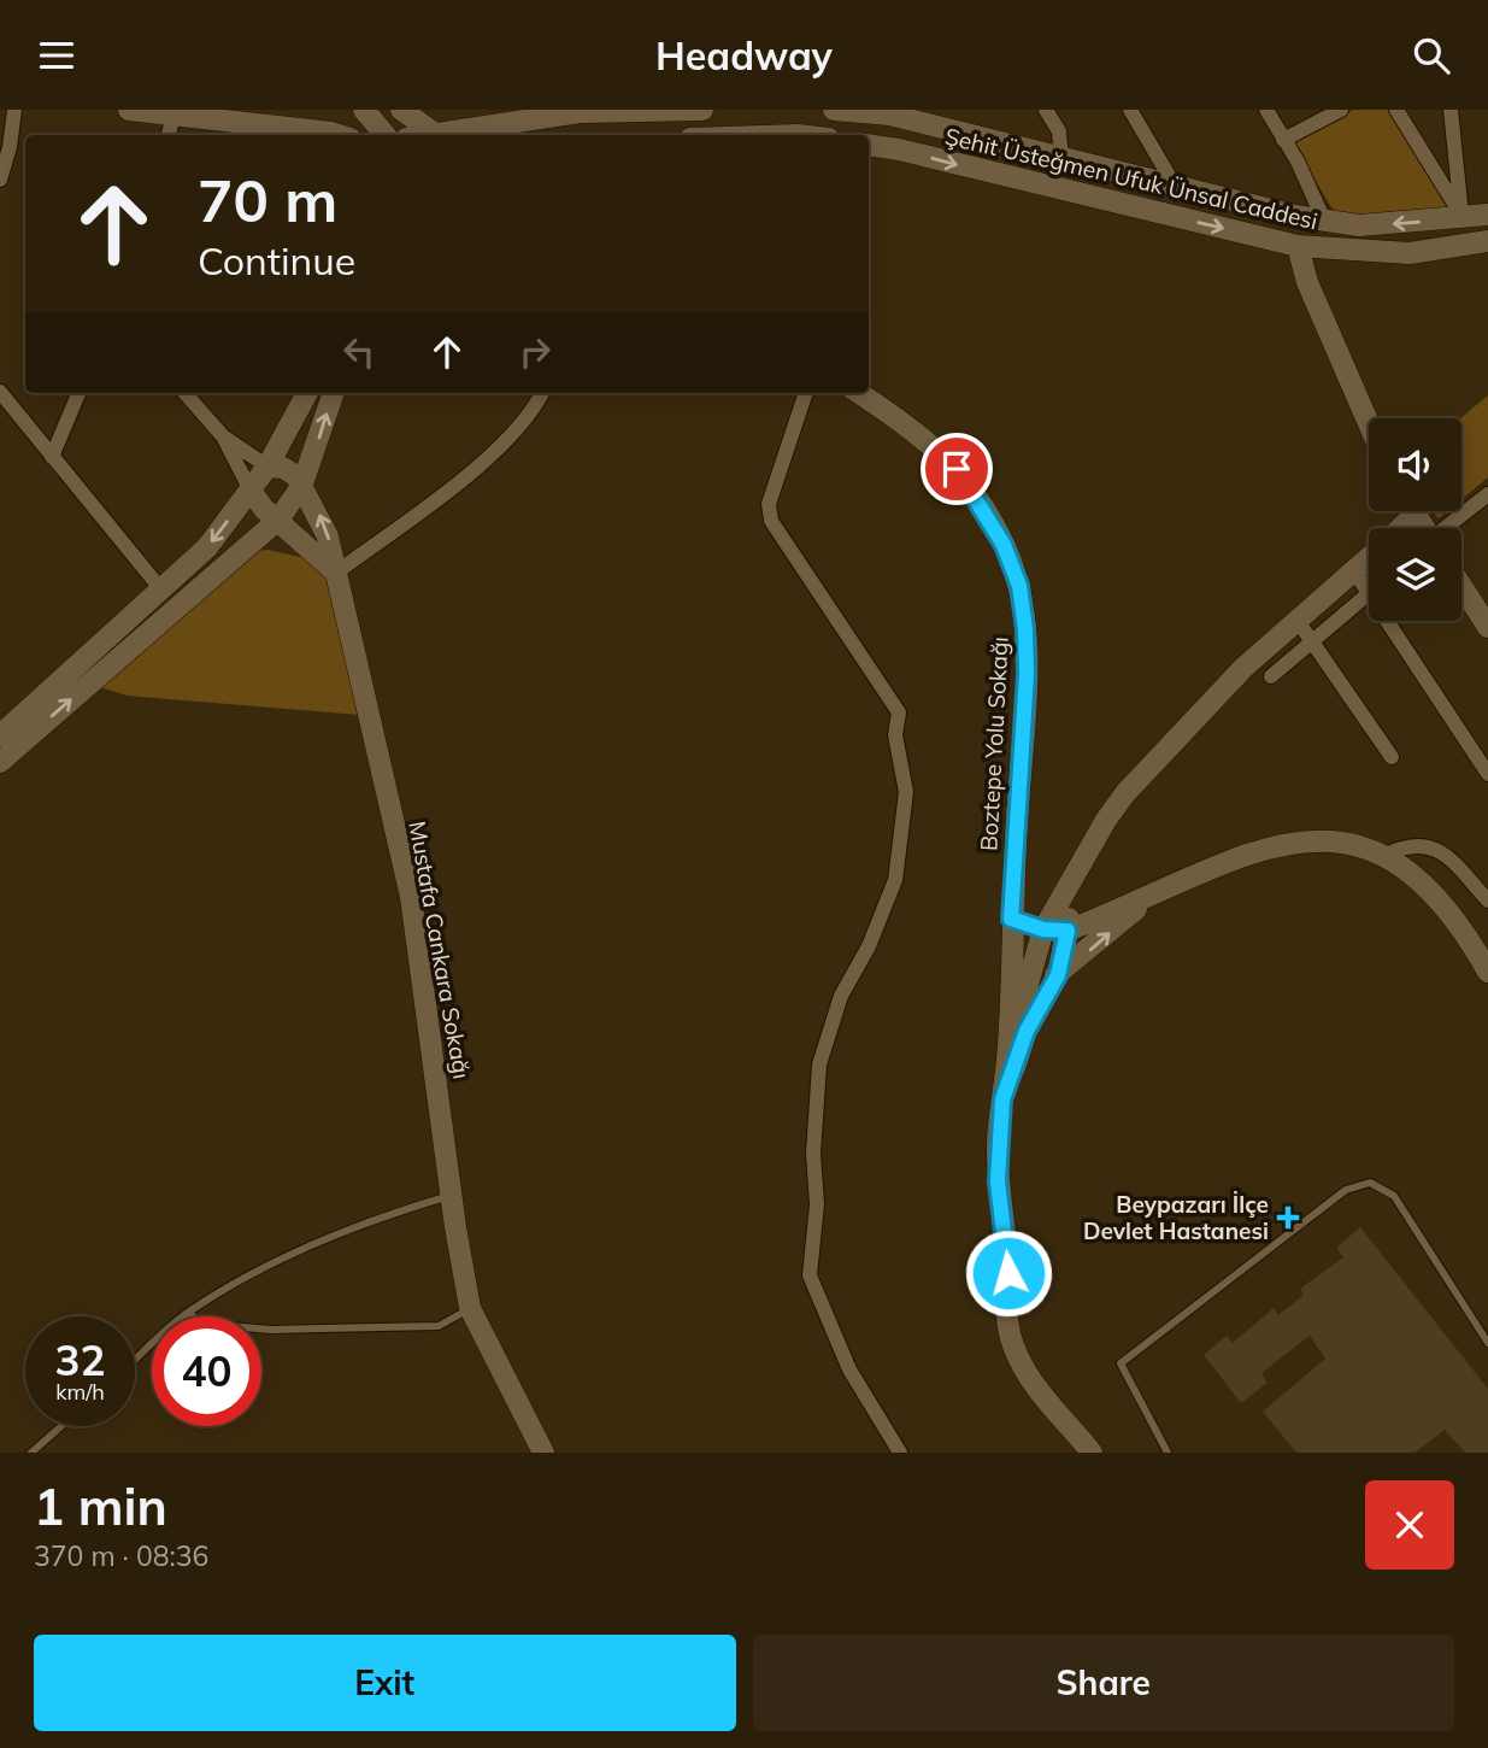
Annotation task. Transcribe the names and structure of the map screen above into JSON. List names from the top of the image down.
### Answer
{
  "streets": {
    "street": ["Şehit Üsteğmen Ufuk Ünsal Caddesi", "Boztepe Yolu Sokağı", "Mustafa Cankara Sokağı"]
  },
  "places": {
    "health": ["Beypazarı İlçe Devlet Hastanesi"]
  },
  "page": {
    "header": "Headway",
    "turn": ["70 m", "Continue"],
    "speed": "32 km/h",
    "limit": "40",
    "heading": ["1 min", "370 m · 08:36"],
    "buttons": ["Exit", "Share"]
  }
}
